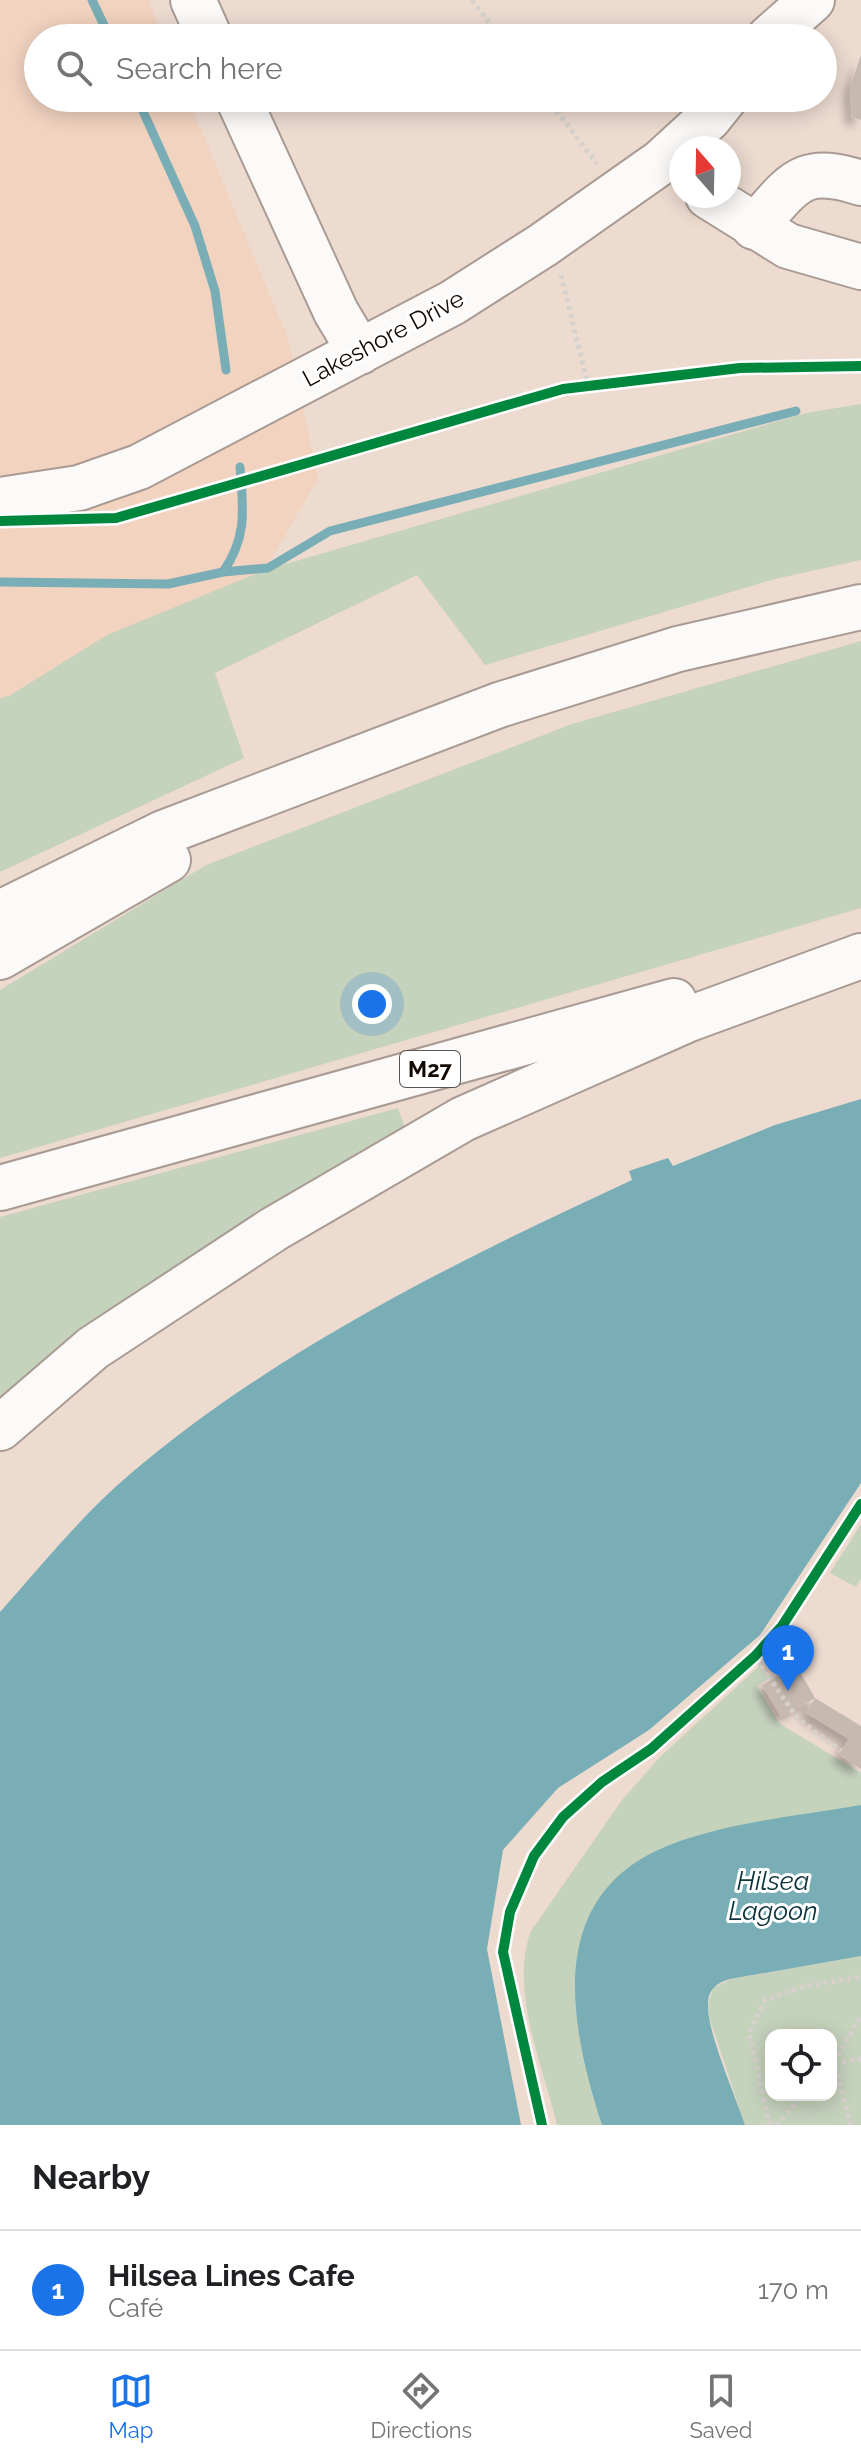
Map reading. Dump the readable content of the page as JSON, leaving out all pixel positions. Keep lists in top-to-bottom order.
{
  "streets": {
    "main road": ["Lakeshore Drive", "M27"]
  },
  "water": ["Hilsea Lagoon"],
  "north": "top",
  "page": {
    "search": "Search here",
    "pins": "1",
    "heading": "Nearby",
    "list": [
      {
        "mark": "1",
        "name": "Hilsea Lines Cafe",
        "note": "Café",
        "value": "170 m"
      }
    ],
    "nav": ["Map", "Directions", "Saved"]
  }
}
